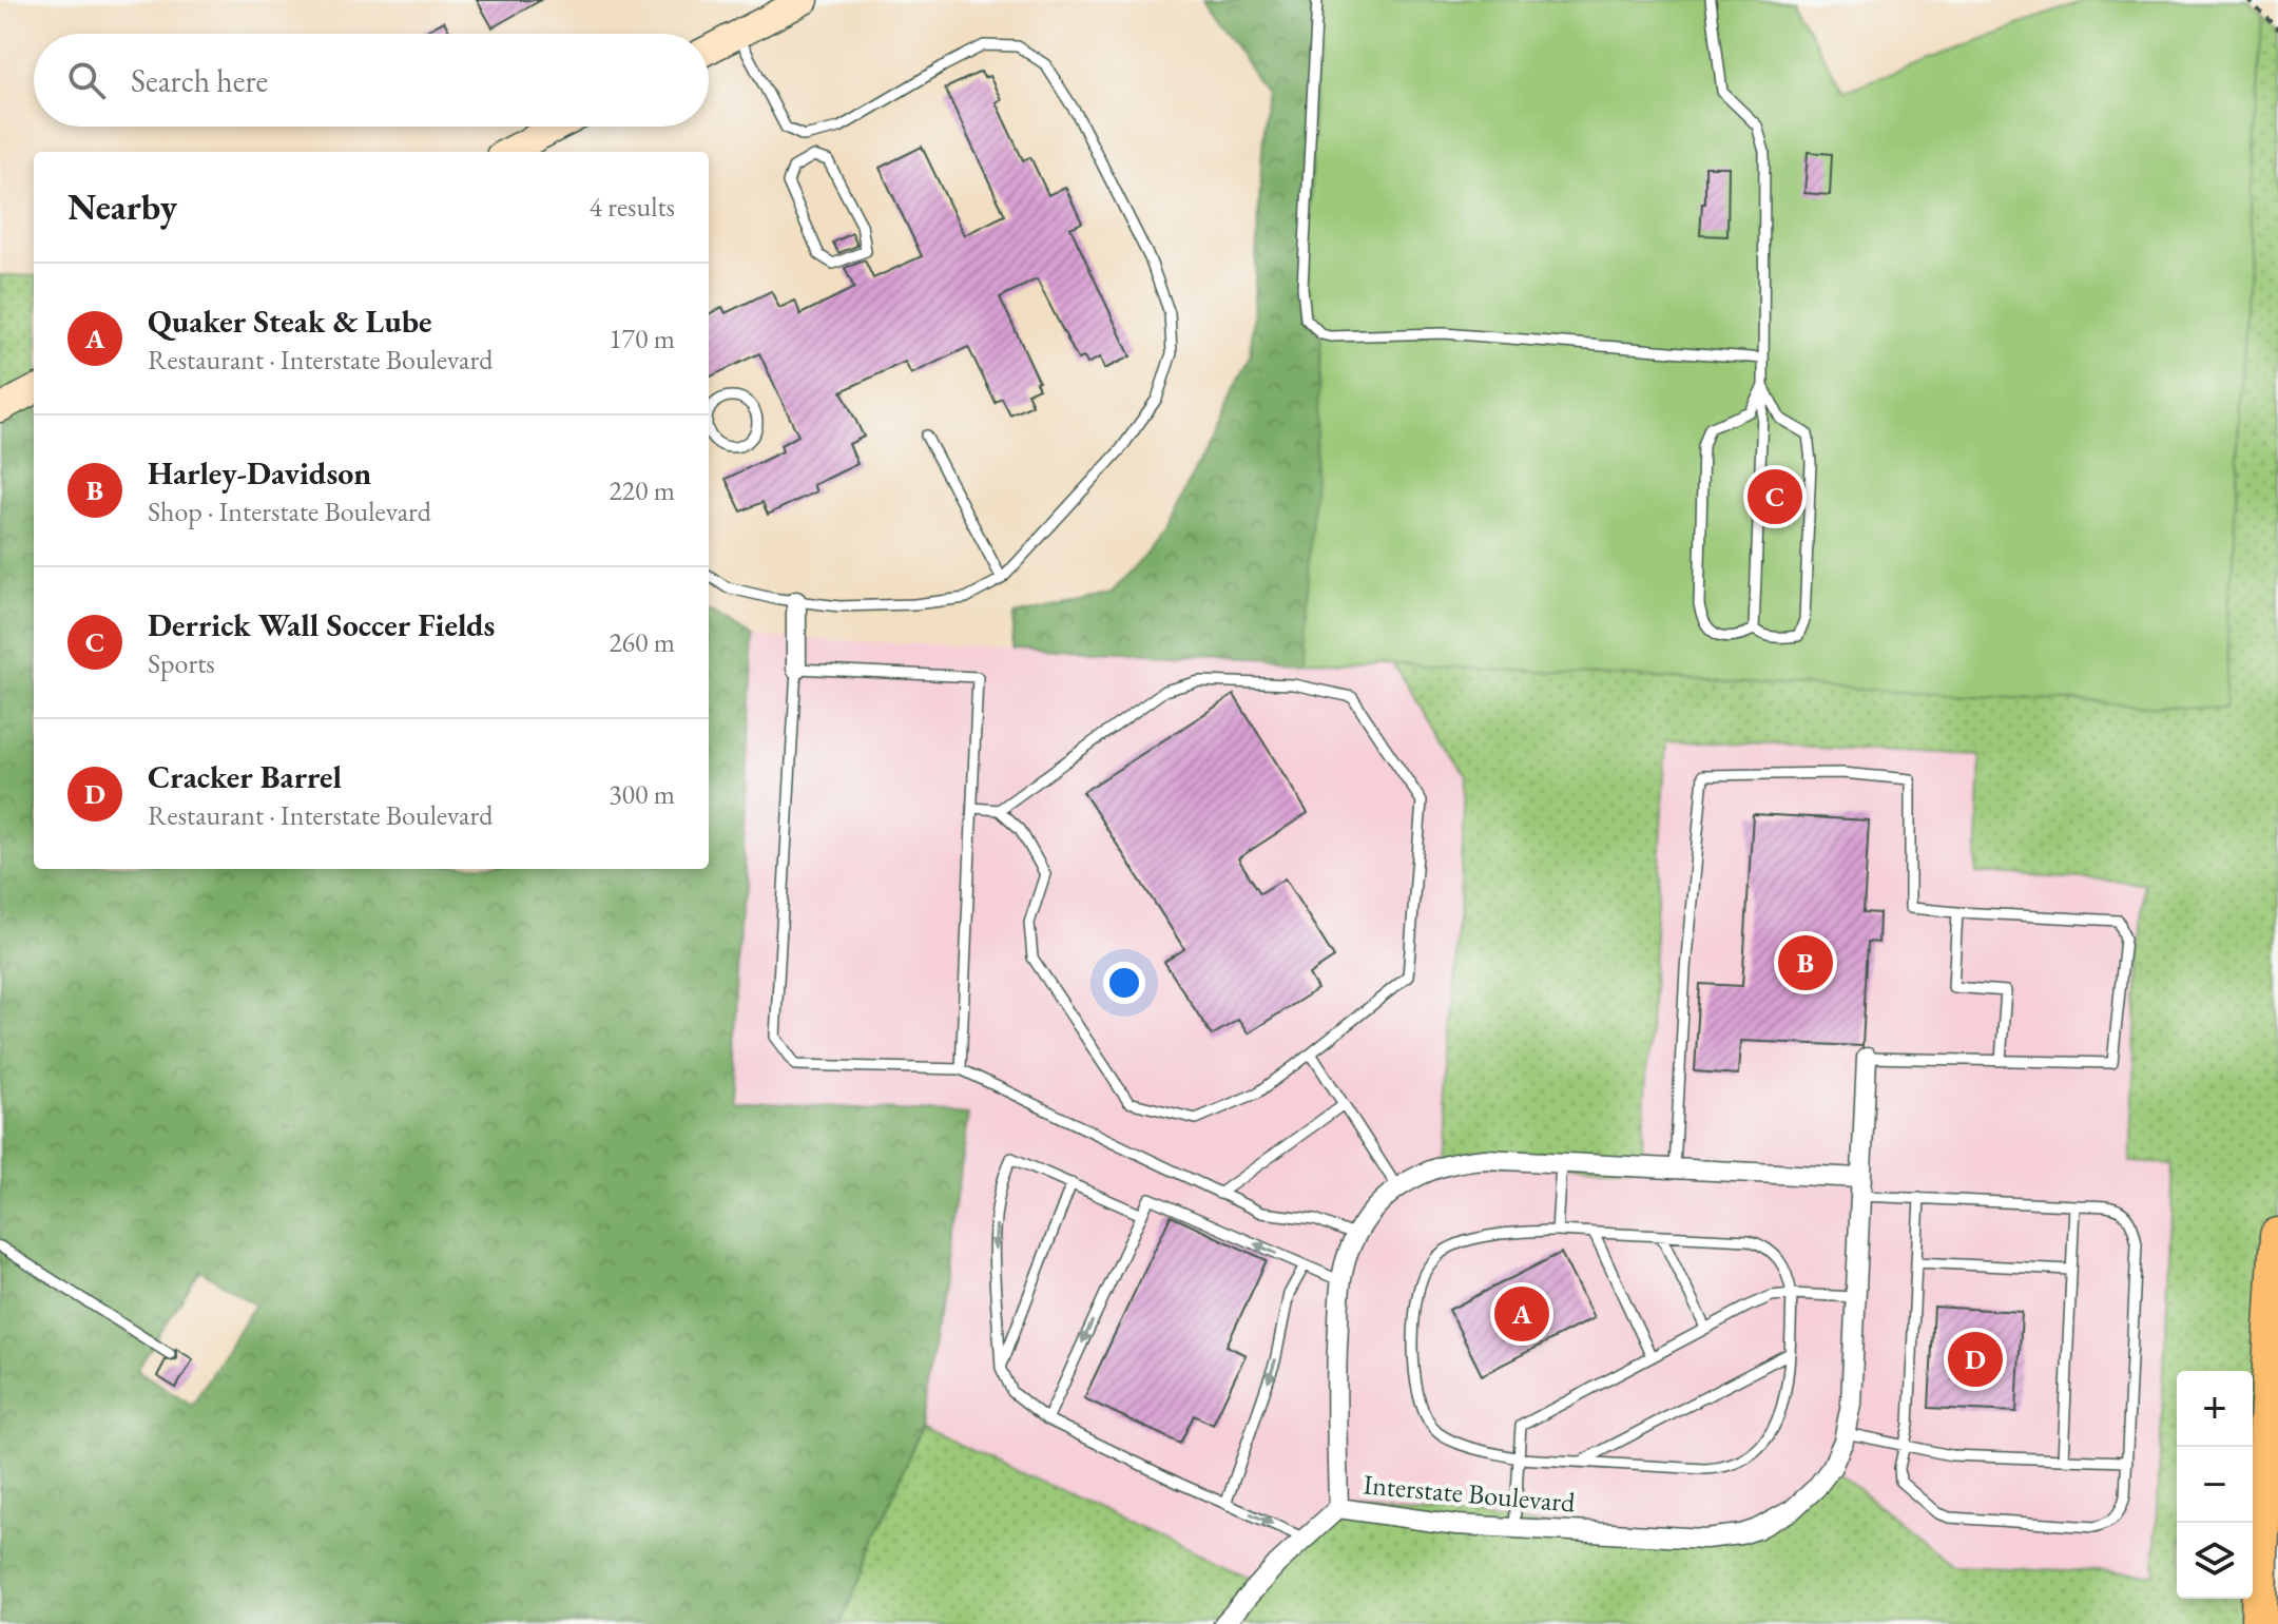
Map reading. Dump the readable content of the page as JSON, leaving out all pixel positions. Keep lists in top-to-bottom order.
{
  "streets": {
    "street": ["Interstate Boulevard"]
  },
  "page": {
    "search": "Search here",
    "heading": ["Nearby", "4 results"],
    "list": [
      {
        "mark": "A",
        "name": "Quaker Steak & Lube",
        "note": "Restaurant · Interstate Boulevard",
        "value": "170 m"
      },
      {
        "mark": "B",
        "name": "Harley-Davidson",
        "note": "Shop · Interstate Boulevard",
        "value": "220 m"
      },
      {
        "mark": "C",
        "name": "Derrick Wall Soccer Fields",
        "note": "Sports",
        "value": "260 m"
      },
      {
        "mark": "D",
        "name": "Cracker Barrel",
        "note": "Restaurant · Interstate Boulevard",
        "value": "300 m"
      }
    ],
    "pins": [
      "C",
      "B",
      "A",
      "D"
    ],
    "map_buttons": ["+", "−"]
  }
}
